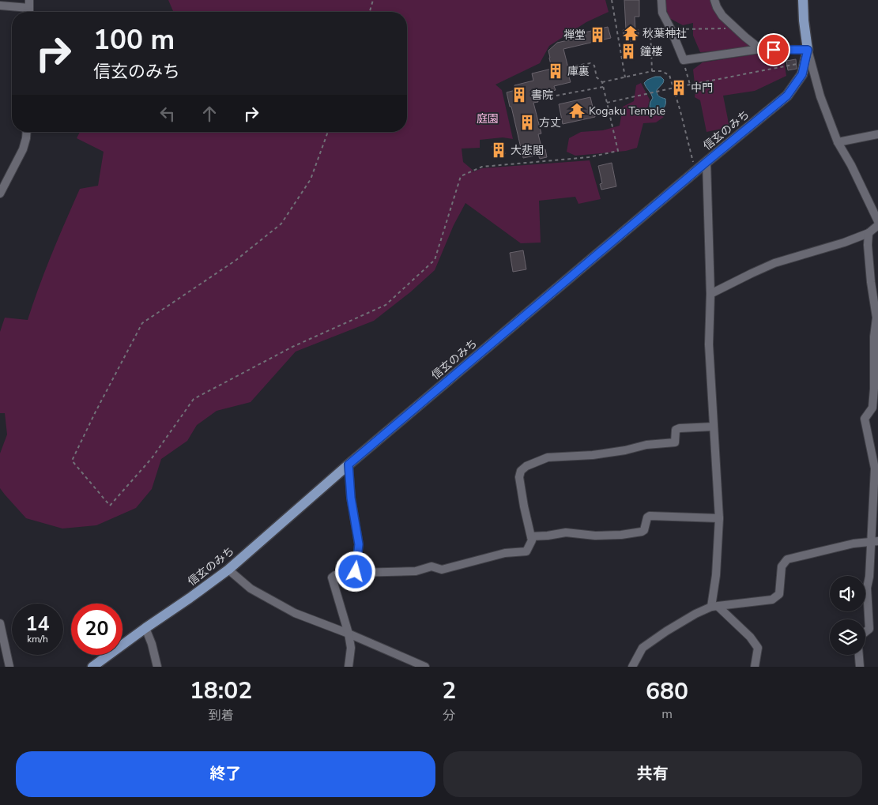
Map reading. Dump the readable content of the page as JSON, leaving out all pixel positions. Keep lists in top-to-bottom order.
{
  "streets": {
    "main road": ["信玄のみち"]
  },
  "parks": ["庭園"],
  "places": {
    "temple": ["秋葉神社", "Kogaku Temple"],
    "building": [
      "禅堂",
      "鐘楼",
      "庫裏",
      "中門",
      "書院",
      "方丈",
      "大悲閣"
    ]
  },
  "page": {
    "turn": ["100 m", "信玄のみち"],
    "speed": "14 km/h",
    "limit": "20",
    "eta": [
      "18:02",
      "到着",
      "2",
      "分",
      "680",
      "m"
    ],
    "buttons": ["終了", "共有"]
  }
}
